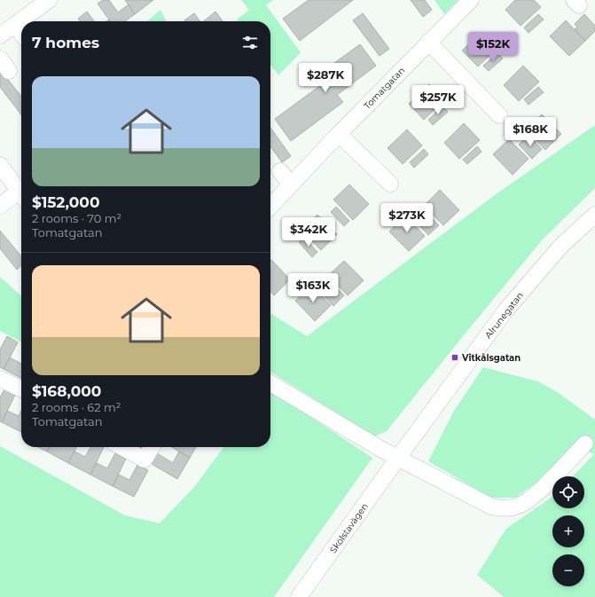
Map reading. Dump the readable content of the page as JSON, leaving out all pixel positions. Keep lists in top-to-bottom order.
{
  "streets": {
    "street": ["Tomatgatan", "Alrunegatan", "Skölstavägen"]
  },
  "crossings": [
    ["Alrunegatan", "Skölstavägen"]
  ],
  "places": {
    "transit": ["Vitkålsgatan"]
  },
  "page": {
    "heading": "7 homes",
    "price": [
      "$152K",
      "$287K",
      "$257K",
      "$168K",
      "$273K",
      "$342K",
      "$163K"
    ],
    "list": [
      {
        "name": "$152,000",
        "note": "2 rooms · 70 m² · Tomatgatan"
      },
      {
        "name": "$168,000",
        "note": "2 rooms · 62 m² · Tomatgatan"
      }
    ],
    "map_buttons": ["+", "−"]
  }
}
